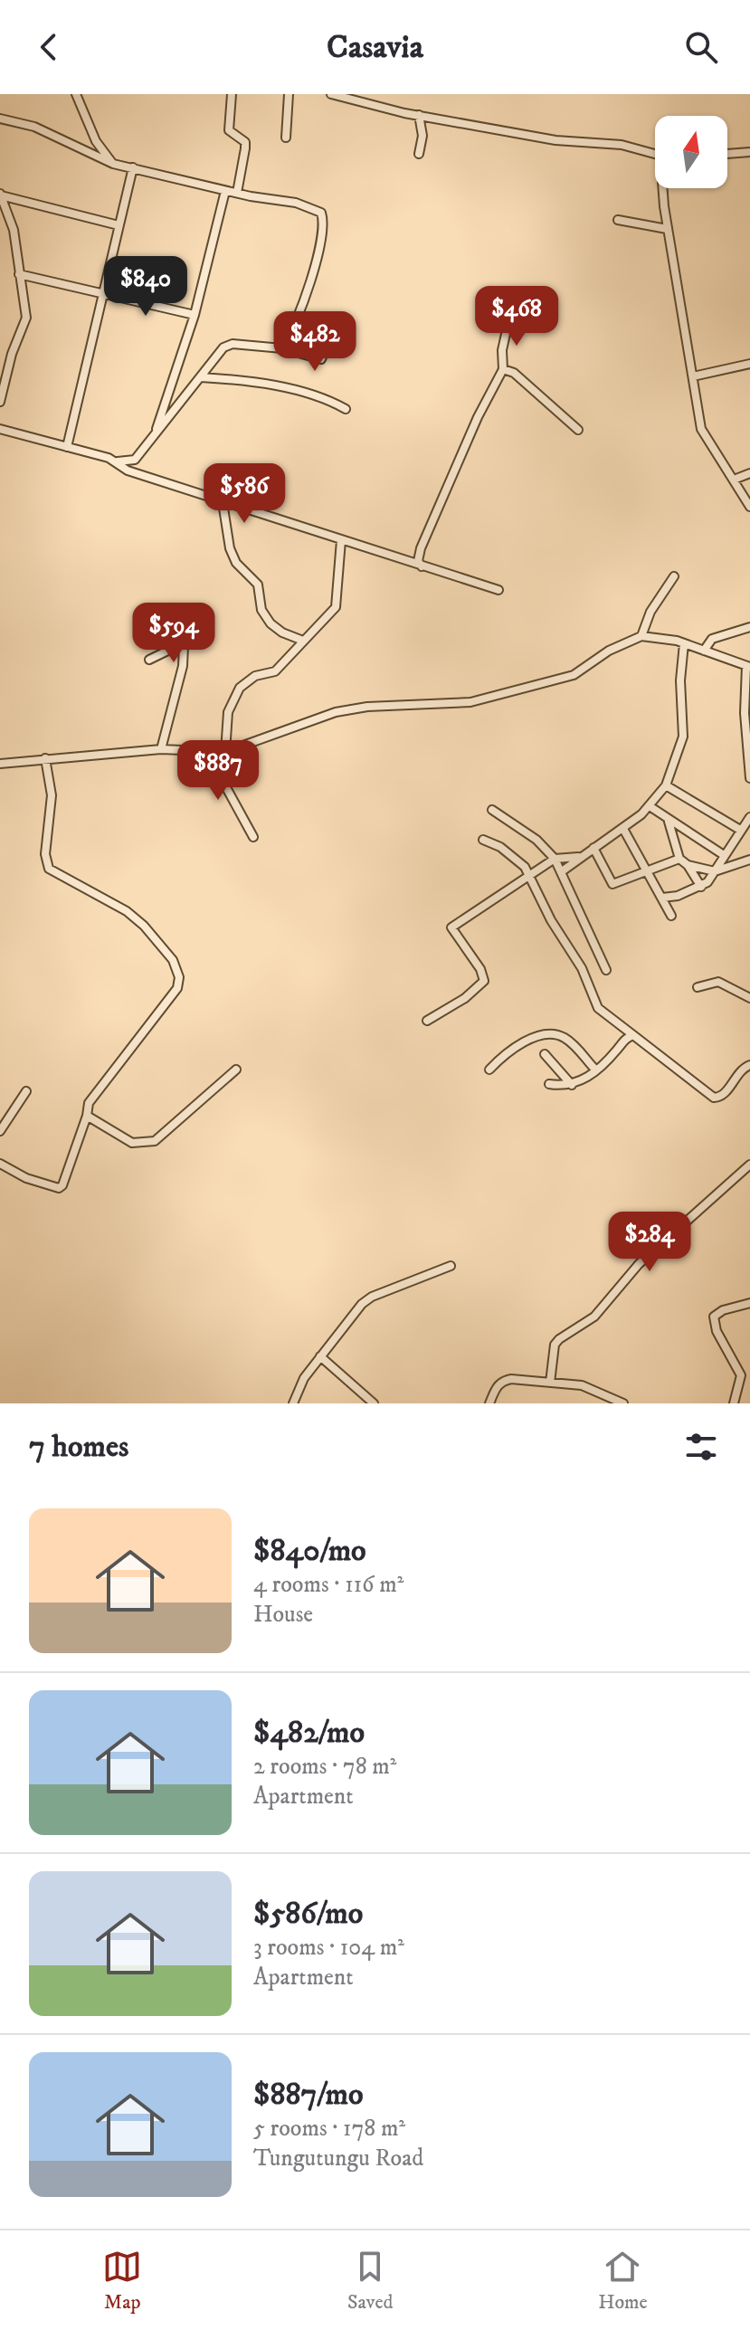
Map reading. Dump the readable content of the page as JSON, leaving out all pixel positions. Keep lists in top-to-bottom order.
{
  "north": "top",
  "page": {
    "header": "Casavia",
    "price": [
      "$840",
      "$468",
      "$482",
      "$586",
      "$594",
      "$887",
      "$284"
    ],
    "heading": "7 homes",
    "list": [
      {
        "name": "$840/mo",
        "note": "4 rooms · 116 m² · House"
      },
      {
        "name": "$482/mo",
        "note": "2 rooms · 78 m² · Apartment"
      },
      {
        "name": "$586/mo",
        "note": "3 rooms · 104 m² · Apartment"
      },
      {
        "name": "$887/mo",
        "note": "5 rooms · 178 m² · Tungutungu Road"
      }
    ],
    "tabs": ["Map", "Saved", "Home"]
  }
}
